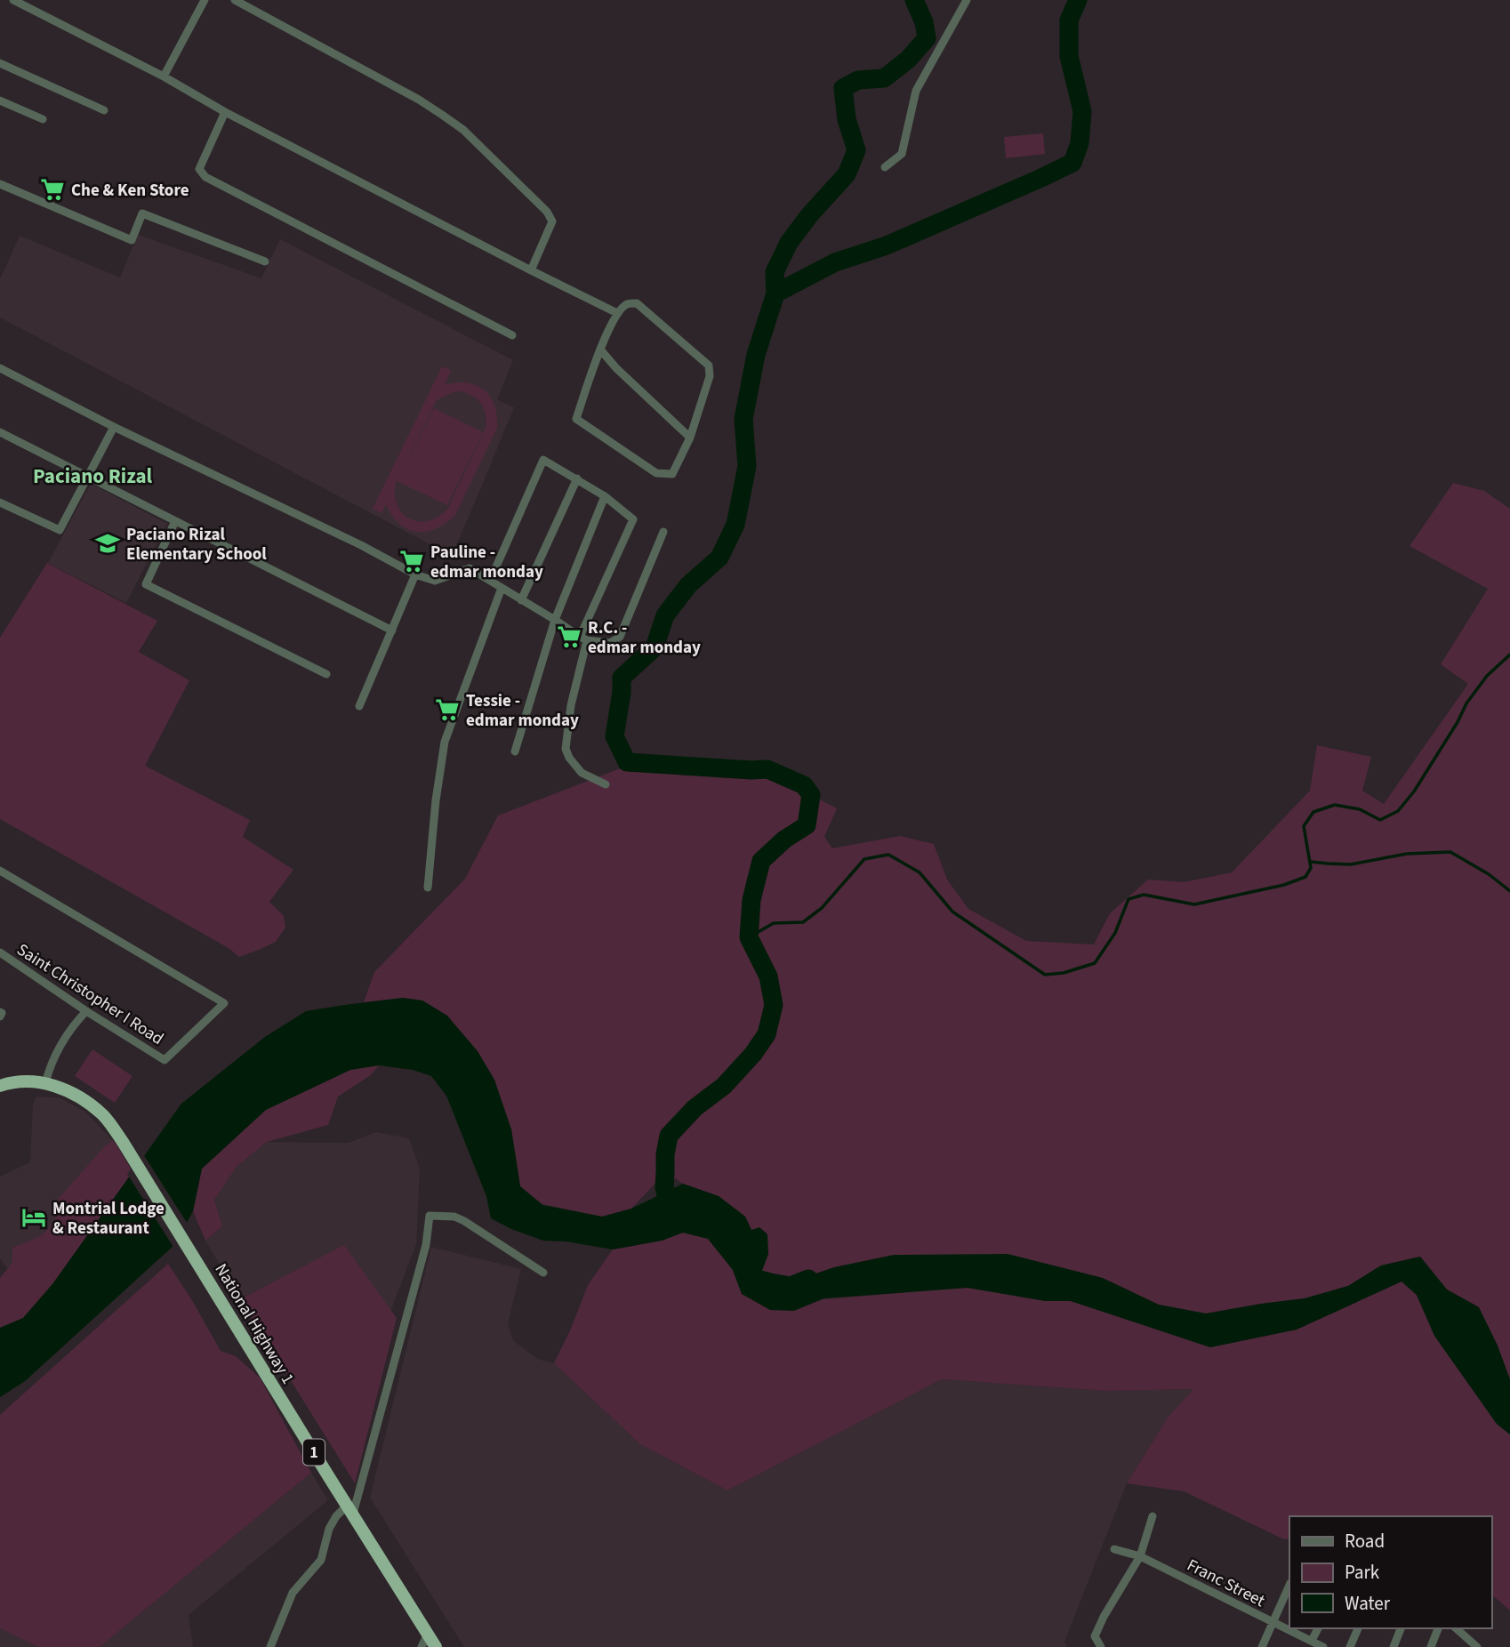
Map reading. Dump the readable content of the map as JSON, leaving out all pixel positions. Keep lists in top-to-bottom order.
{
  "streets": {
    "highway": ["National Highway 1", "1"],
    "street": ["Saint Christopher I Road", "Franc Street"]
  },
  "districts": ["Paciano Rizal"],
  "places": {
    "supermarket": [
      "Che & Ken Store",
      "Pauline - edmar monday",
      "R.C. - edmar monday",
      "Tessie - edmar monday"
    ],
    "school or university": ["Paciano Rizal Elementary School"],
    "hotel": ["Montrial Lodge & Restaurant"]
  },
  "legend": ["Road", "Park", "Water"]
}
